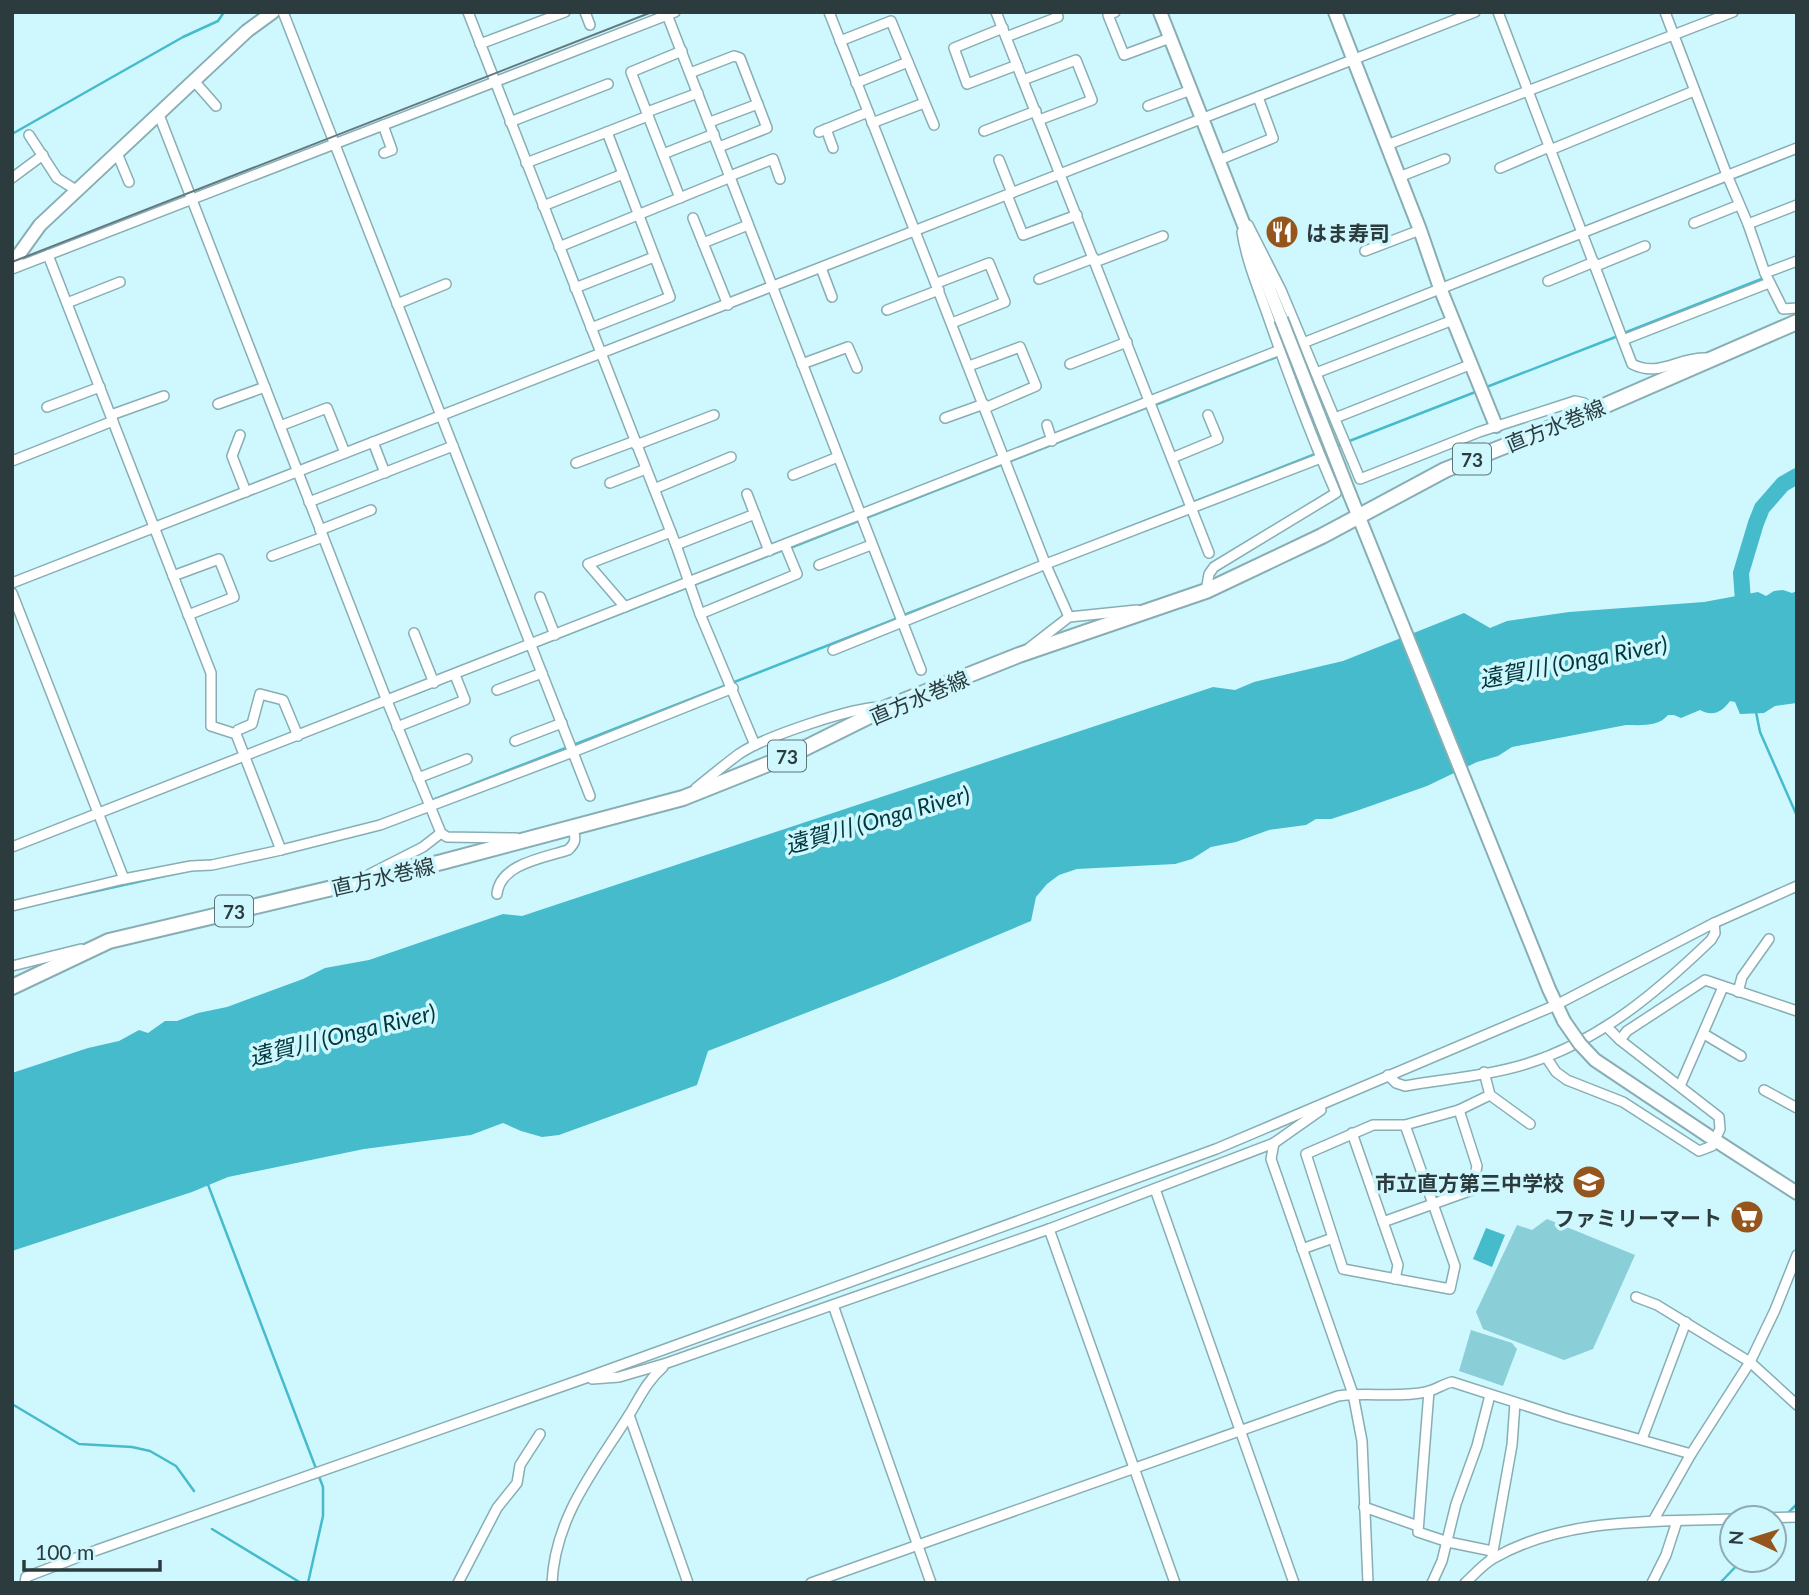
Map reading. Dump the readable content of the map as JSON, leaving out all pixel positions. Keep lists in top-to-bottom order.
{
  "streets": {
    "main road": ["直方水巻線", "73"]
  },
  "water": ["遠賀川 (Onga River)"],
  "places": {
    "restaurant": ["はま寿司"],
    "school or university": ["市立直方第三中学校"],
    "supermarket": ["ファミリーマート"]
  },
  "scale_bar": "100 m",
  "north": "left"
}
